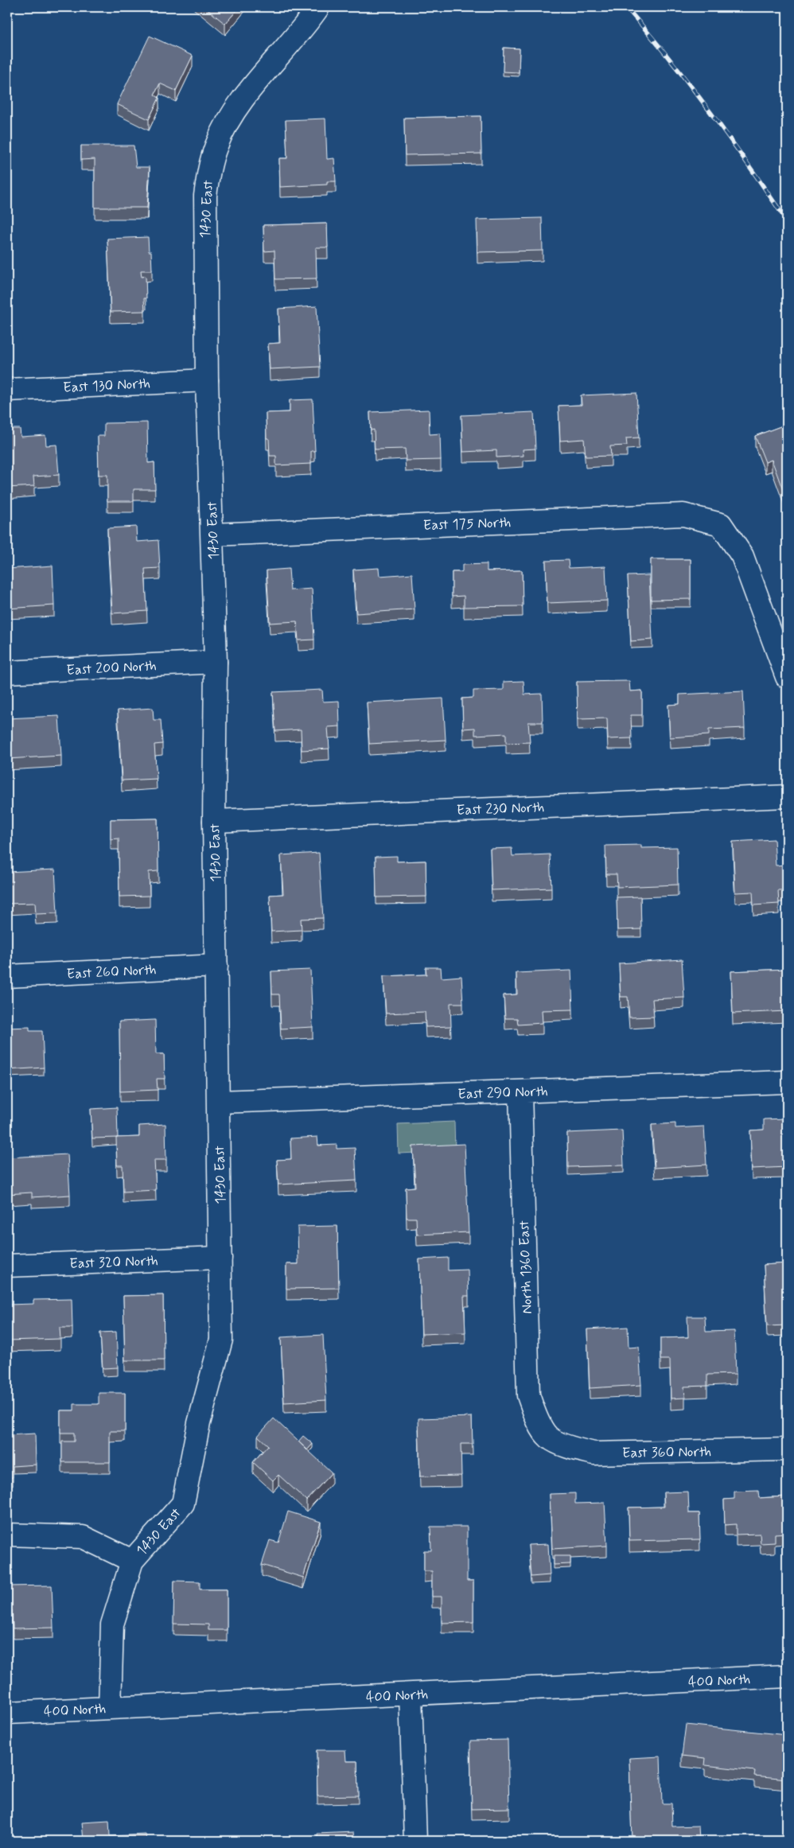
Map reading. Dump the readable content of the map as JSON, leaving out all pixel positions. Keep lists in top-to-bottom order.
{
  "streets": {
    "street": [
      "1430 East",
      "East 130 North",
      "East 175 North",
      "East 200 North",
      "East 230 North",
      "East 260 North",
      "East 290 North",
      "East 320 North",
      "North 1360 East",
      "East 360 North",
      "400 North"
    ]
  },
  "crossings": [
    ["1430 East", "East 130 North"],
    ["1430 East", "East 175 North"],
    ["1430 East", "East 200 North"],
    ["1430 East", "East 230 North"],
    ["1430 East", "East 260 North"],
    ["1430 East", "East 290 North"],
    ["1430 East", "East 320 North"],
    ["1430 East", "400 North"],
    ["East 290 North", "North 1360 East"],
    ["North 1360 East", "East 360 North"]
  ]
}
